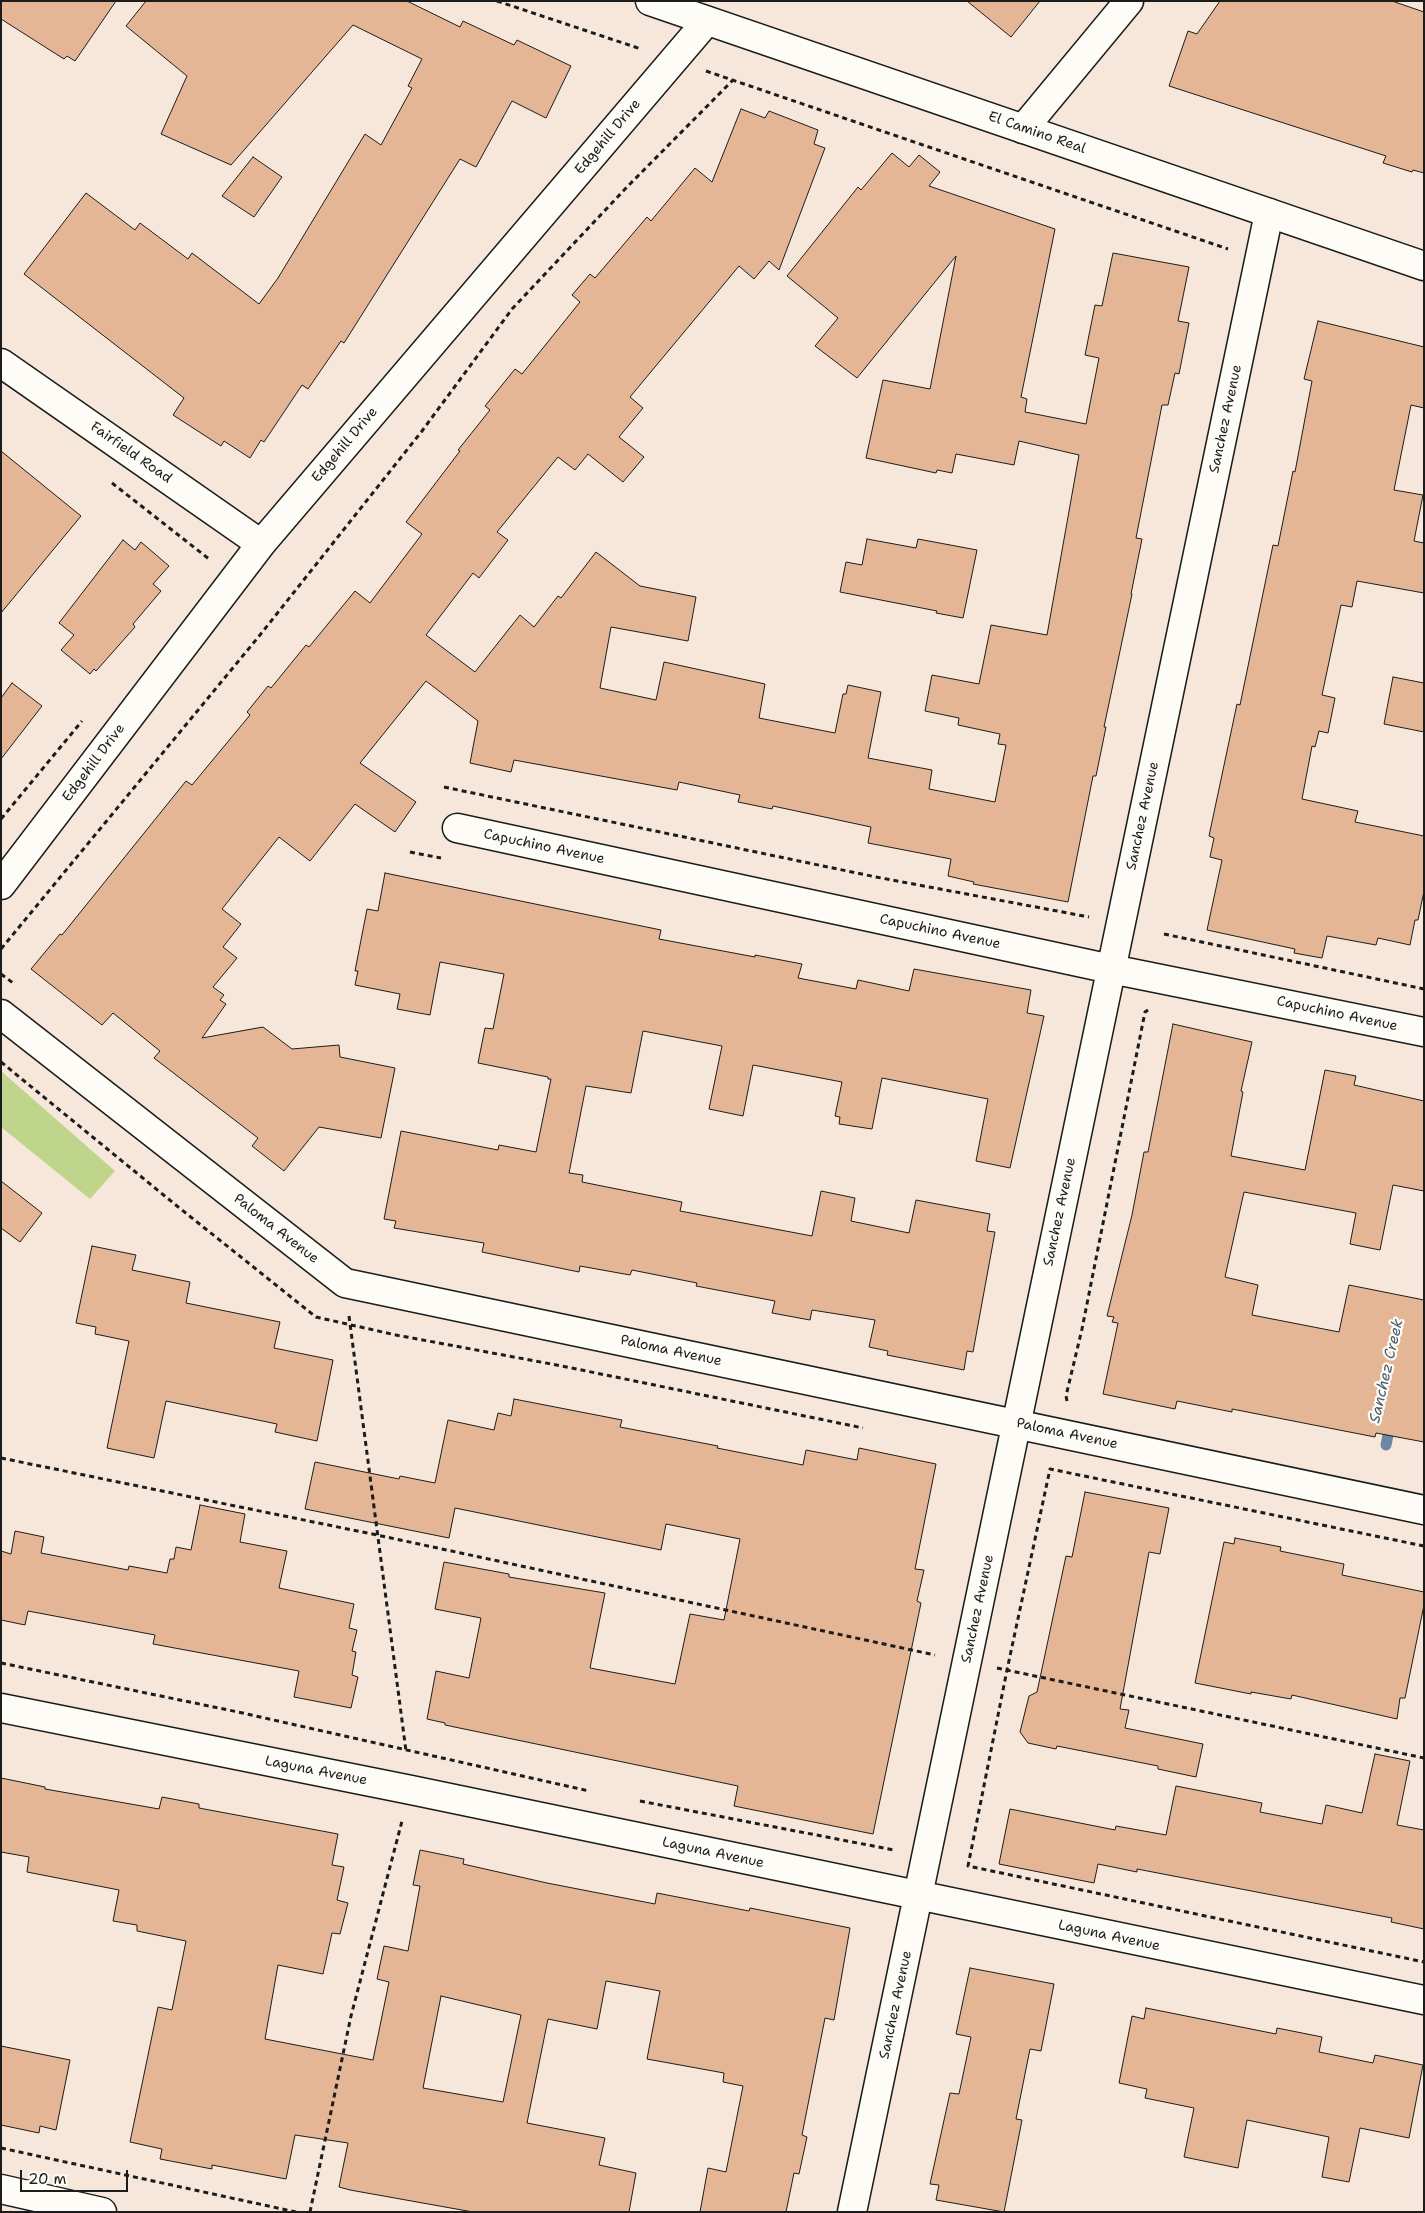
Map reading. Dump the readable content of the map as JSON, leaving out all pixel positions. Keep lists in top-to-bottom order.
{
  "streets": {
    "street": [
      "El Camino Real",
      "Edgehill Drive",
      "Sanchez Avenue",
      "Fairfield Road",
      "Capuchino Avenue",
      "Paloma Avenue",
      "Laguna Avenue"
    ]
  },
  "crossings": [
    ["El Camino Real", "Edgehill Drive"],
    ["El Camino Real", "Sanchez Avenue"],
    ["Edgehill Drive", "Fairfield Road"],
    ["Sanchez Avenue", "Capuchino Avenue"],
    ["Sanchez Avenue", "Paloma Avenue"],
    ["Sanchez Avenue", "Laguna Avenue"]
  ],
  "water": ["Sanchez Creek"],
  "scale_bar": "20 m"
}
